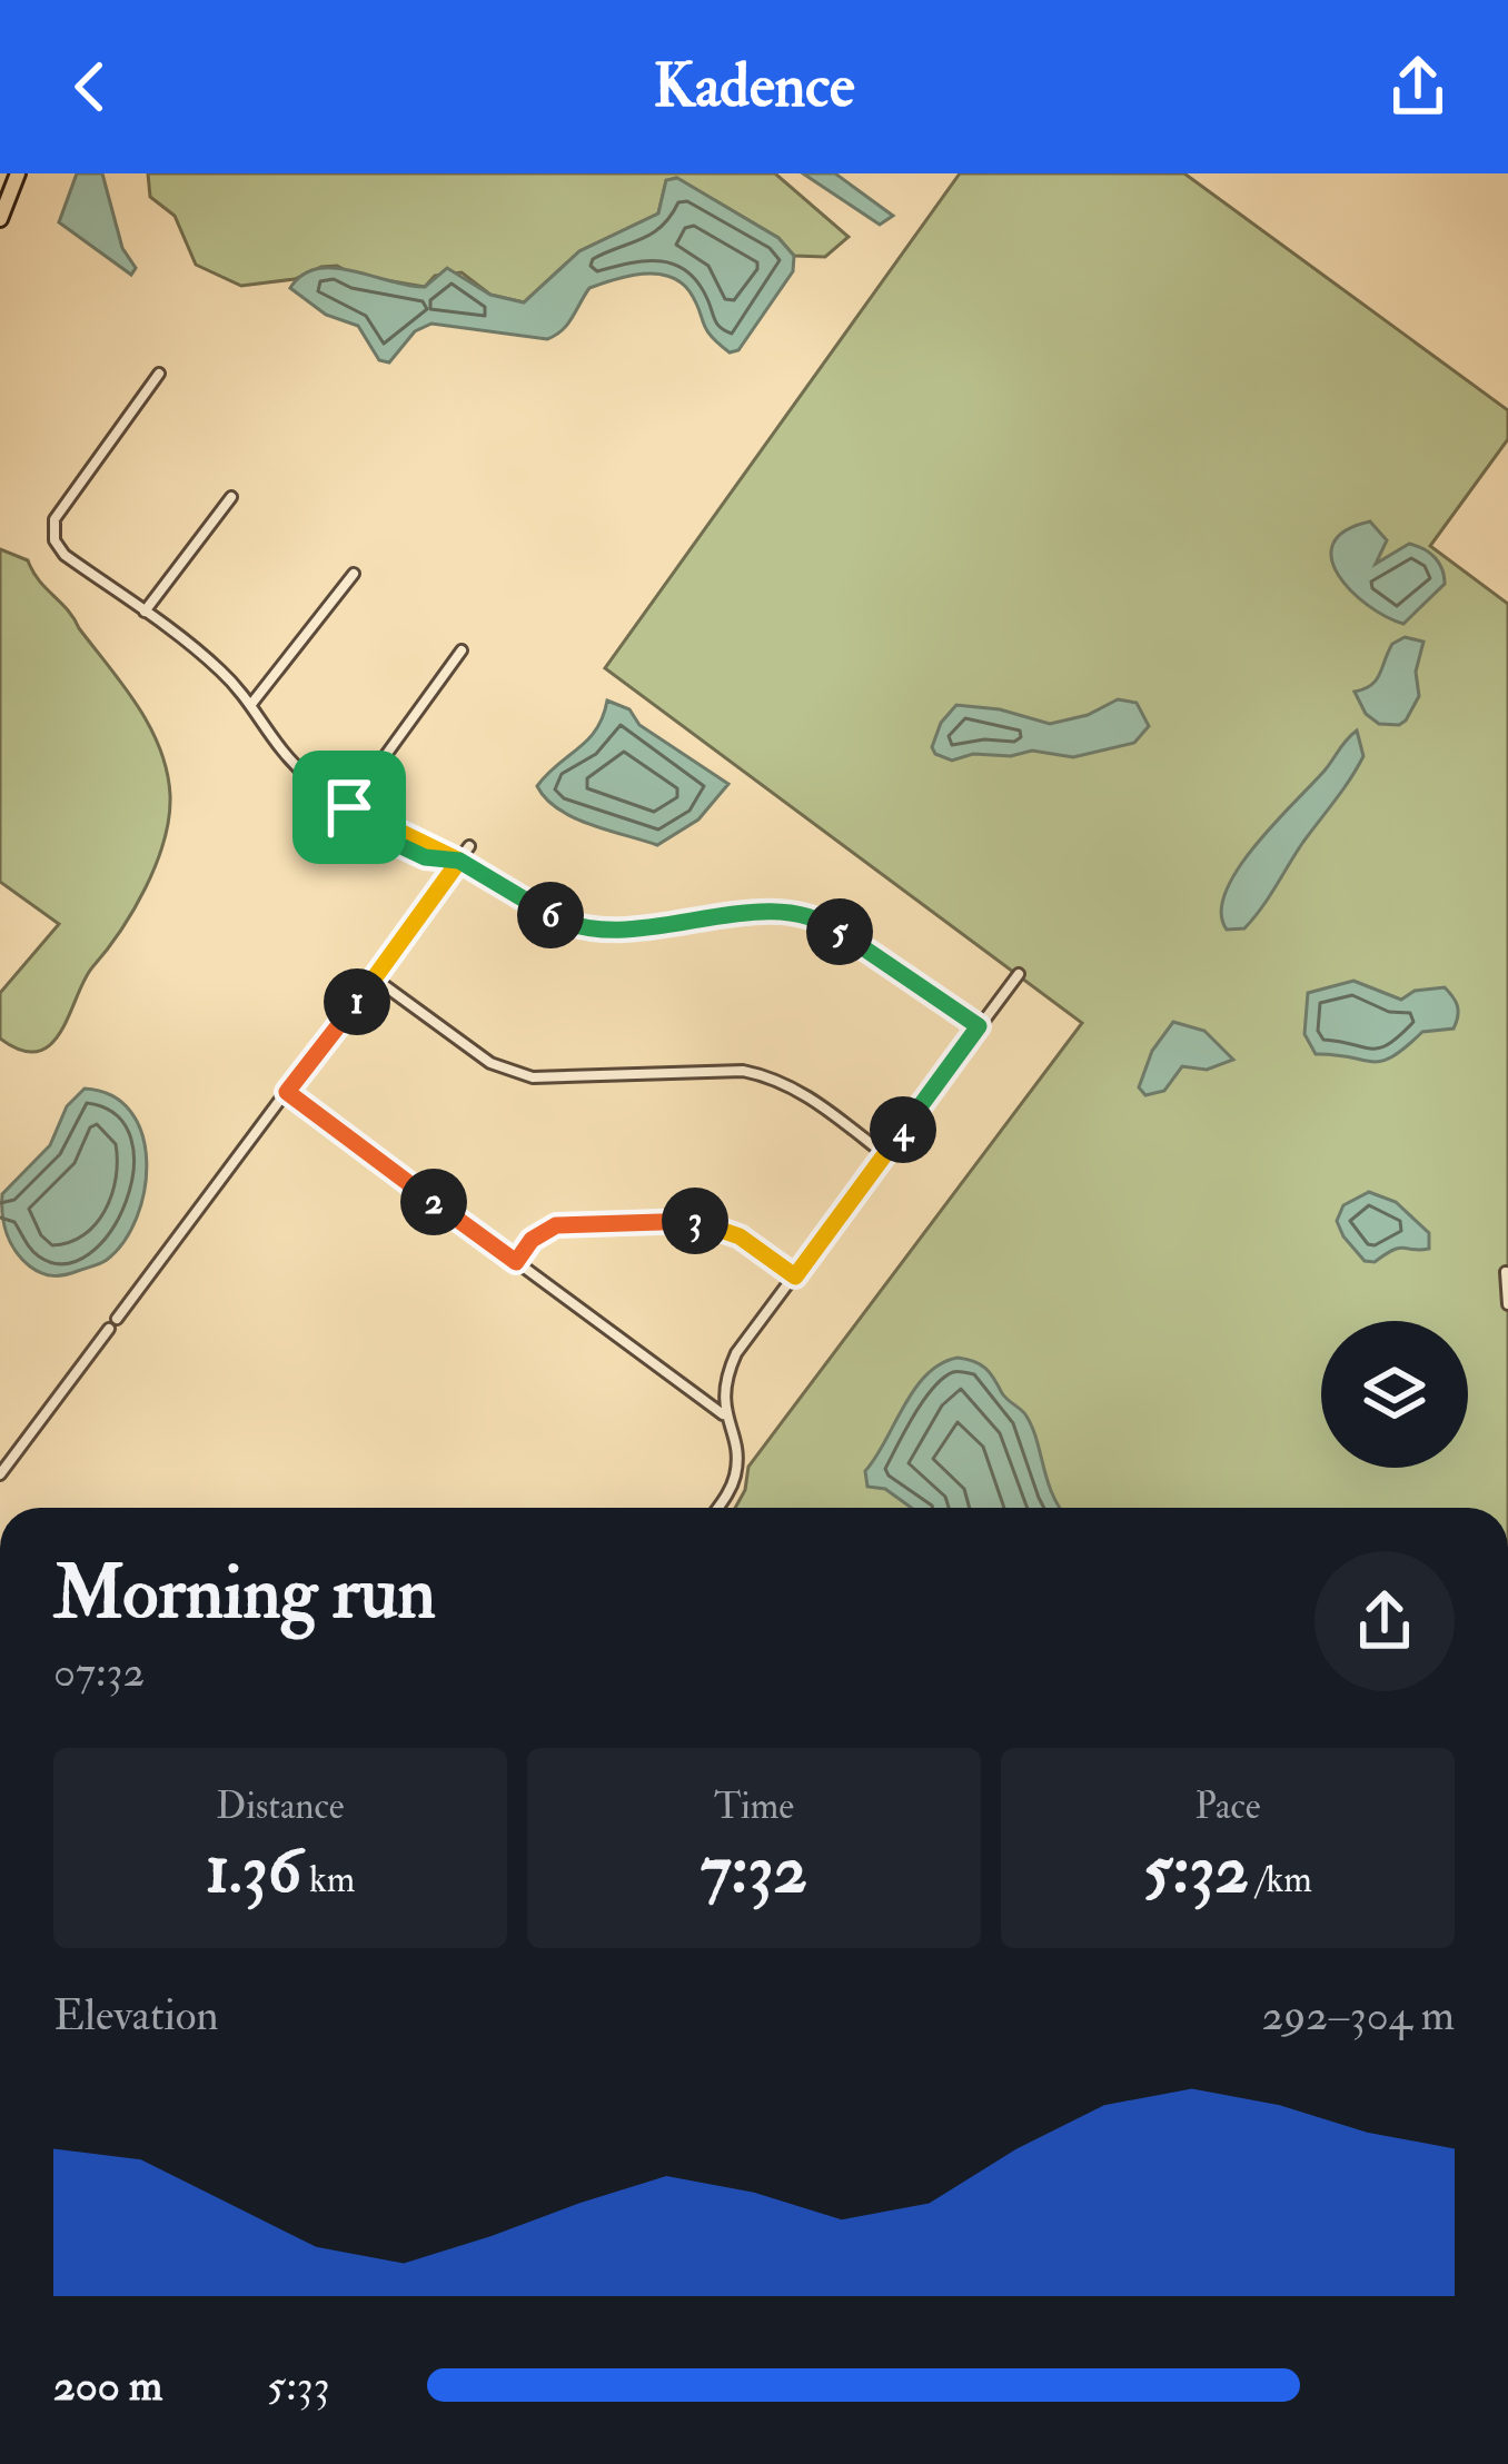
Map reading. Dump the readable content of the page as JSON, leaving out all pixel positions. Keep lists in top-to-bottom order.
{
  "page": {
    "header": "Kadence",
    "pins": [
      "6",
      "5",
      "1",
      "4",
      "2",
      "3"
    ],
    "heading": ["Morning run", "07:32"],
    "stats": [
      ["Distance", "1.36 km"],
      ["Time", "7:32"],
      ["Pace", "5:32 /km"]
    ],
    "chart": ["Elevation", "292–304 m"],
    "list": [
      {
        "name": "200 m",
        "note": "5:33"
      }
    ]
  }
}
